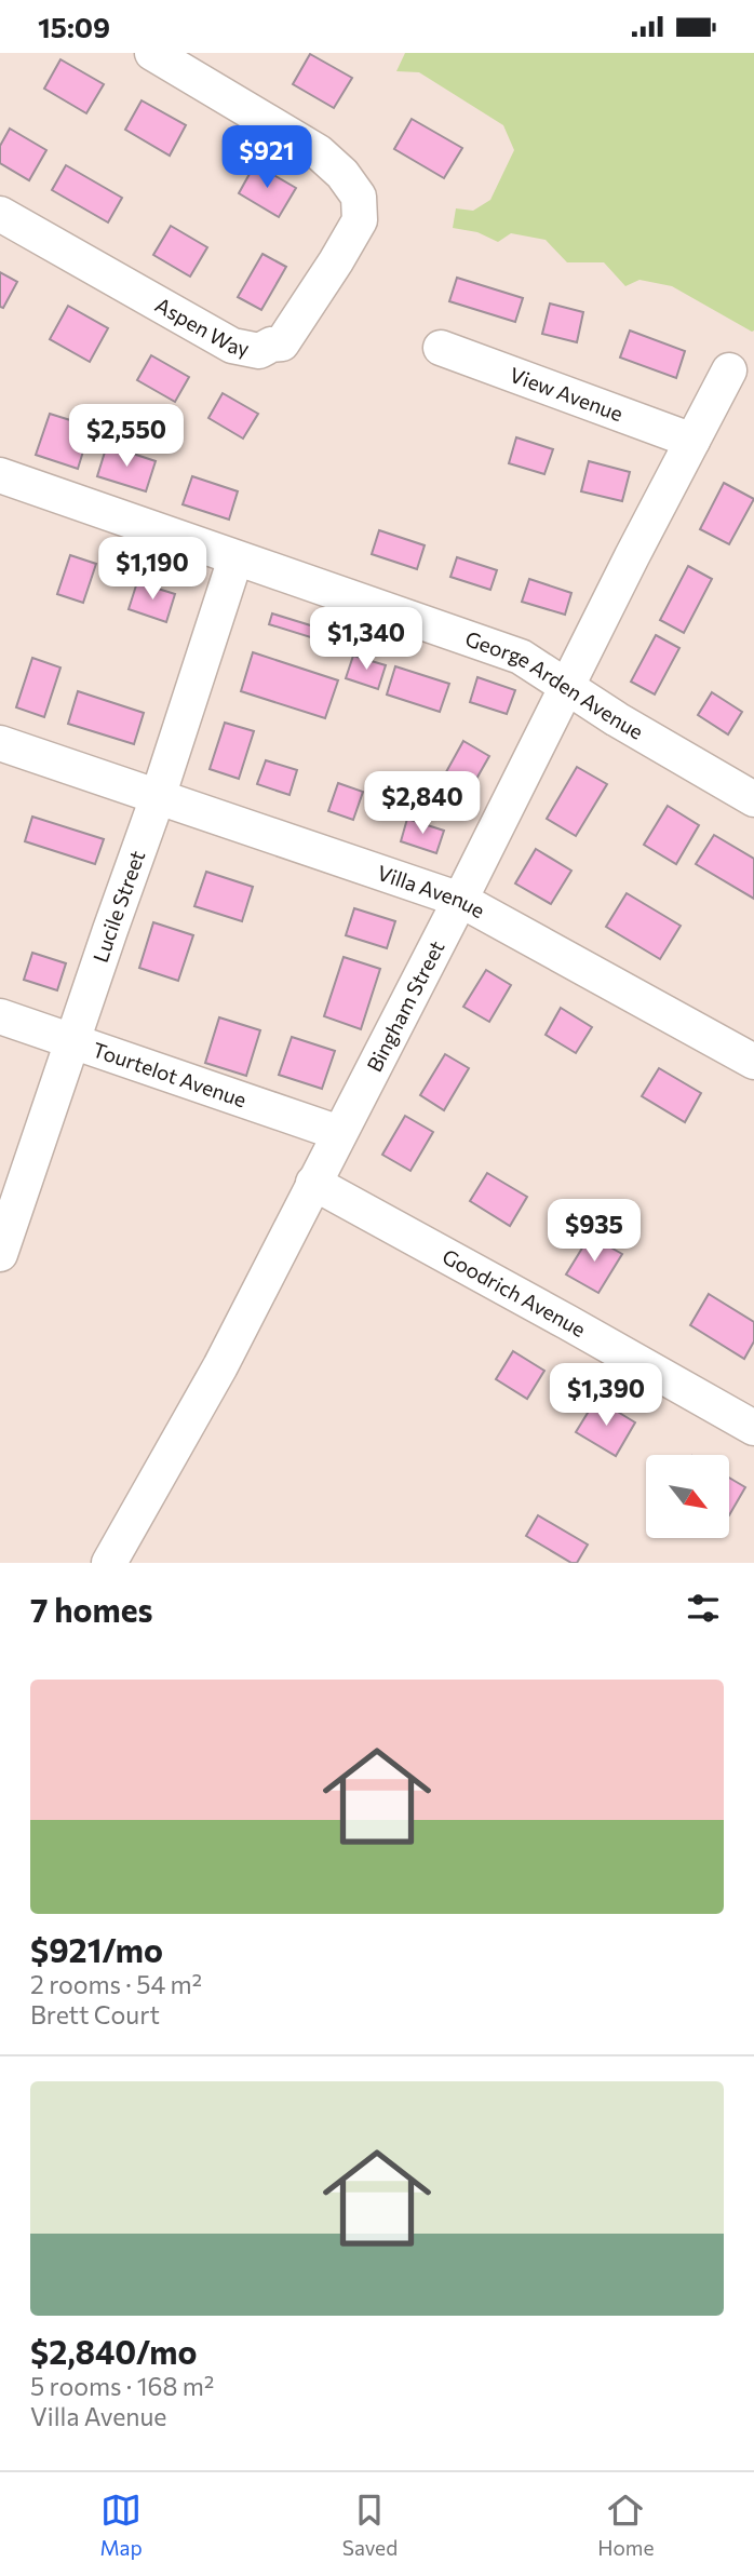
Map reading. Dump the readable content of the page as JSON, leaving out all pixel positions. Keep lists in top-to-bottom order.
{
  "streets": {
    "street": [
      "Aspen Way",
      "View Avenue",
      "George Arden Avenue",
      "Villa Avenue",
      "Lucile Street",
      "Bingham Street",
      "Tourtelot Avenue",
      "Goodrich Avenue"
    ]
  },
  "crossings": [
    ["View Avenue", "Bingham Street"],
    ["George Arden Avenue", "Lucile Street"],
    ["George Arden Avenue", "Bingham Street"],
    ["Villa Avenue", "Lucile Street"],
    ["Villa Avenue", "Bingham Street"],
    ["Lucile Street", "Tourtelot Avenue"],
    ["Bingham Street", "Tourtelot Avenue"],
    ["Bingham Street", "Goodrich Avenue"]
  ],
  "north": "bottom right",
  "page": {
    "status": "15:09",
    "price": [
      "$921",
      "$2,550",
      "$1,190",
      "$1,340",
      "$2,840",
      "$935",
      "$1,390"
    ],
    "heading": "7 homes",
    "list": [
      {
        "name": "$921/mo",
        "note": "2 rooms · 54 m² · Brett Court"
      },
      {
        "name": "$2,840/mo",
        "note": "5 rooms · 168 m² · Villa Avenue"
      }
    ],
    "tabs": ["Map", "Saved", "Home"]
  }
}
